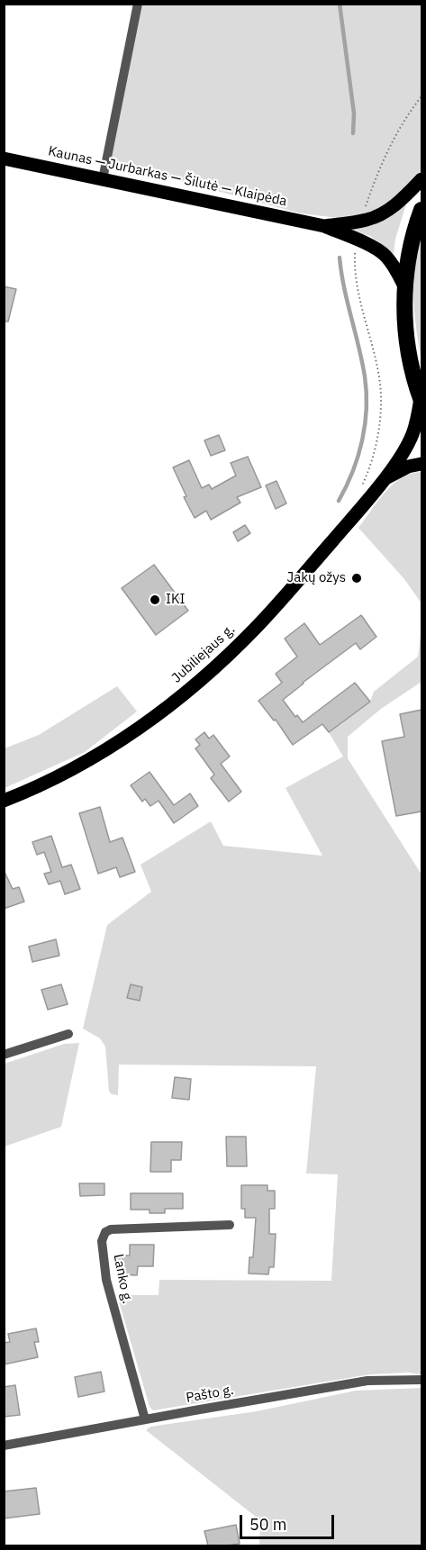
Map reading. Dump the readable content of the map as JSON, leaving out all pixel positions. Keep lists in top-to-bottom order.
{
  "streets": {
    "main road": ["Kaunas — Jurbarkas — Šilutė — Klaipėda", "Jubiliejaus g."],
    "street": ["Lanko g.", "Pašto g."]
  },
  "crossings": [
    ["Lanko g.", "Pašto g."]
  ],
  "places": ["Jakų ožys", "IKI"],
  "scale_bar": "50 m"
}
